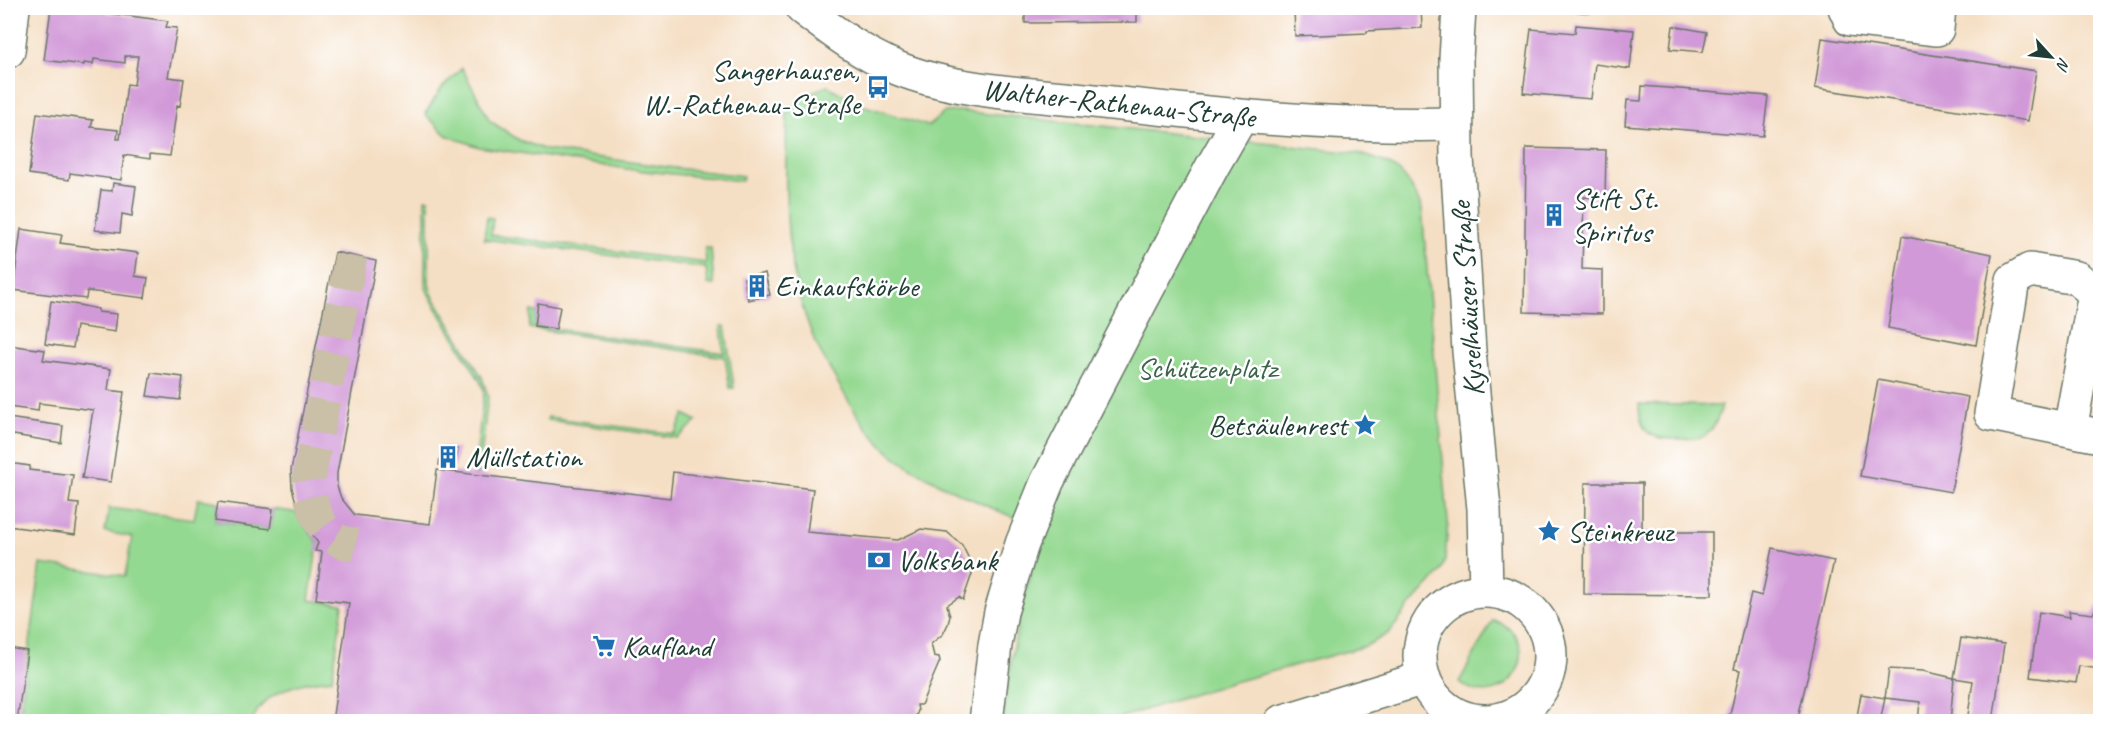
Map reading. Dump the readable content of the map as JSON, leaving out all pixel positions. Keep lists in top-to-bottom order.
{
  "streets": {
    "main road": ["Walther-Rathenau-Straße", "Kyselhäuser Straße"]
  },
  "crossings": [
    ["Walther-Rathenau-Straße", "Kyselhäuser Straße"]
  ],
  "parks": ["Schützenplatz"],
  "places": {
    "bus stop": ["Sangerhausen, W.-Rathenau-Straße"],
    "building": ["Stift St. Spiritus", "Einkaufskörbe", "Müllstation"],
    "place": ["Betsäulenrest", "Steinkreuz"],
    "bank": ["Volksbank"],
    "supermarket": ["Kaufland"]
  },
  "north": "bottom right"
}
